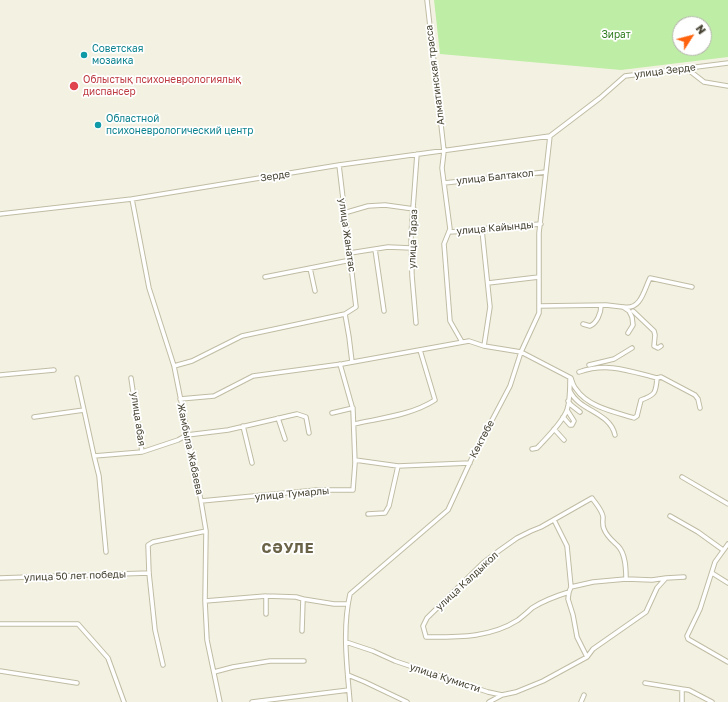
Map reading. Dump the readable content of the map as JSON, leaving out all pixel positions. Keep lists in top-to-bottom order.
{
  "streets": {
    "street": [
      "улица Зерде",
      "Алматинская трасса",
      "Зерде",
      "улица Балтакол",
      "улица Кайынды",
      "улица Жанатас",
      "улица Тараз",
      "улица абая",
      "Көктөбе",
      "Жамбыла Жабаева",
      "улица Тумарлы",
      "улица 50 лет победы",
      "улица Калдыкол",
      "улица Кумисти"
    ]
  },
  "crossings": [
    ["улица Зерде", "Зерде"],
    ["улица Зерде", "Көктөбе"],
    ["Алматинская трасса", "Зерде"],
    ["Алматинская трасса", "улица Балтакол"],
    ["Алматинская трасса", "улица Кайынды"],
    ["Зерде", "улица Жанатас"],
    ["Зерде", "улица Тараз"],
    ["Зерде", "Көктөбе"],
    ["Зерде", "Жамбыла Жабаева"],
    ["улица Балтакол", "Көктөбе"],
    ["улица Кайынды", "Көктөбе"],
    ["Жамбыла Жабаева", "улица Тумарлы"]
  ],
  "districts": ["СӘУЛЕ"],
  "parks": ["Зират"],
  "places": ["Советская мозаика", "Облыстық психоневрологиялық диспансер", "Областной психоневрологический центр"],
  "north": "top right"
}
